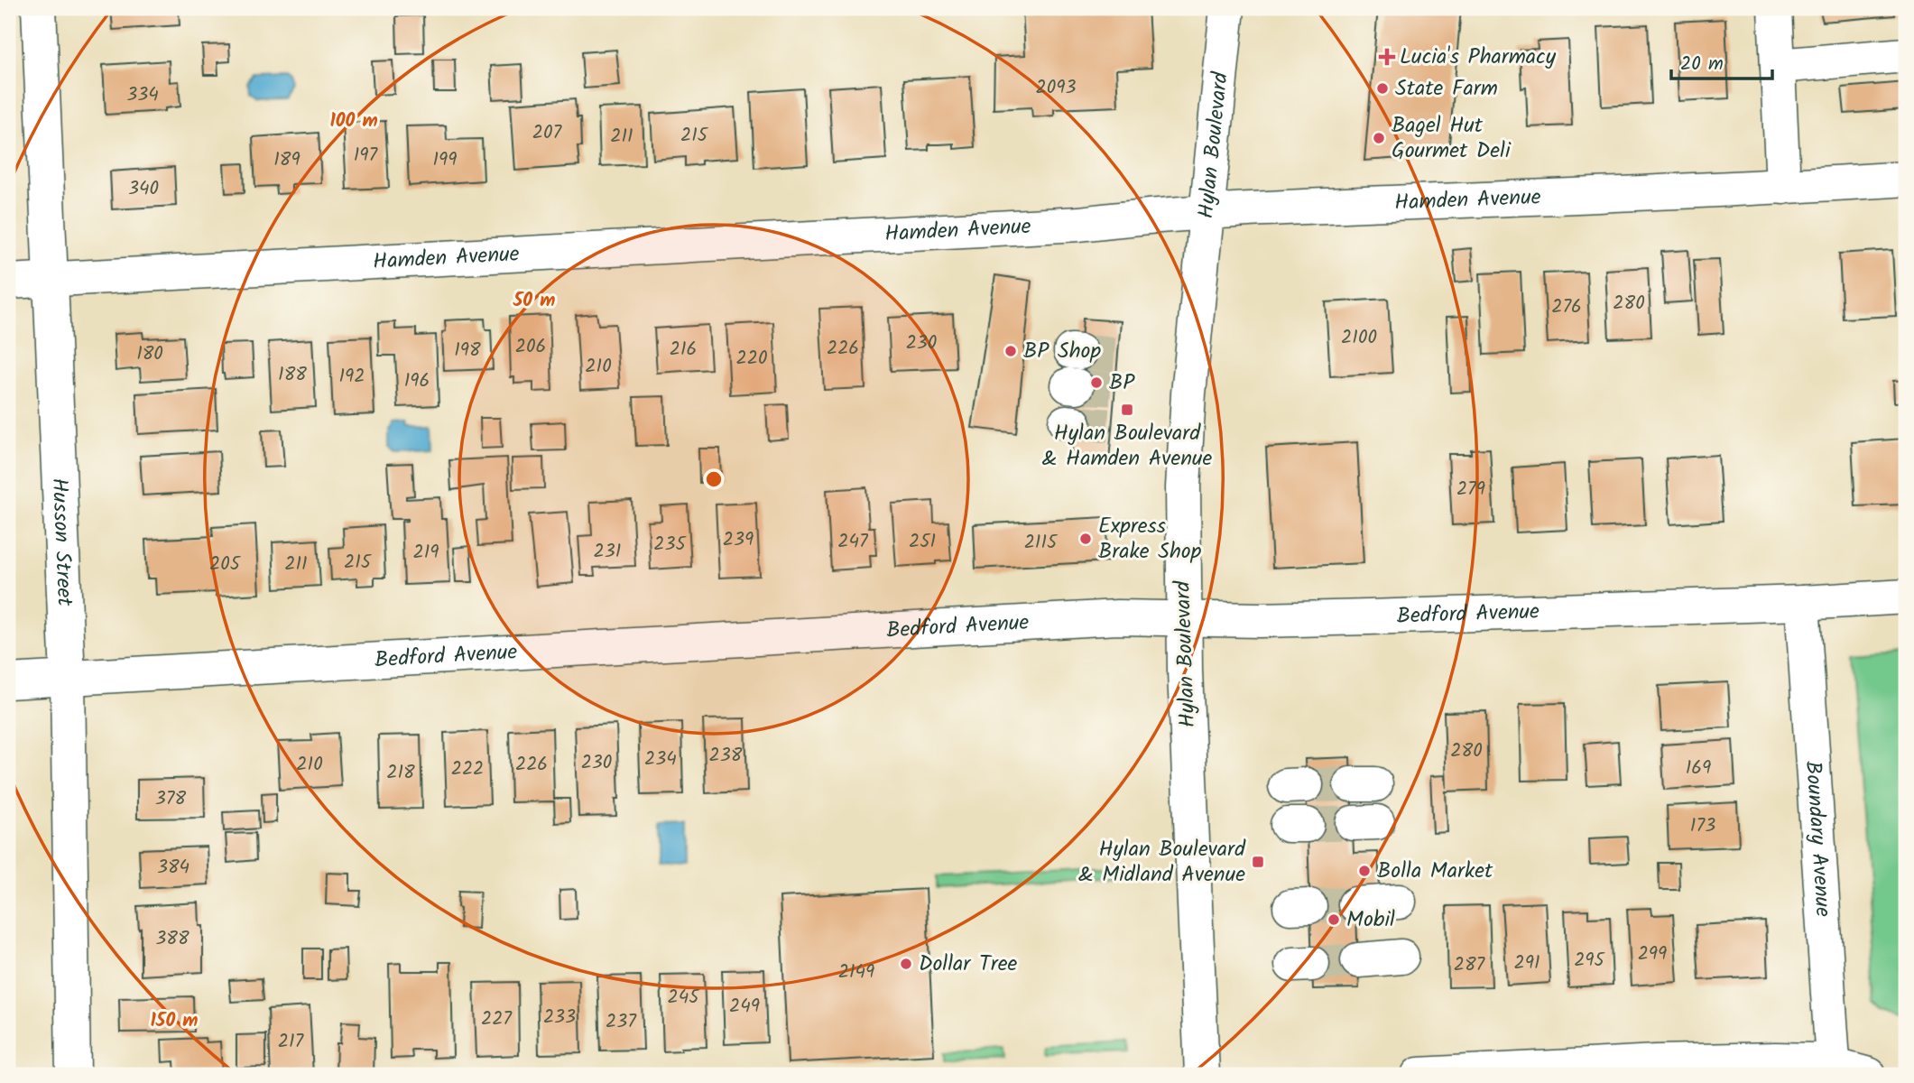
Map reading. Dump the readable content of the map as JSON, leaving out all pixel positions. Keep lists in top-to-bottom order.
{
  "streets": {
    "street": [
      "Hylan Boulevard",
      "Hamden Avenue",
      "Husson Street",
      "Bedford Avenue",
      "Boundary Avenue"
    ]
  },
  "crossings": [
    ["Hylan Boulevard", "Hamden Avenue"],
    ["Hylan Boulevard", "Bedford Avenue"],
    ["Hamden Avenue", "Husson Street"],
    ["Husson Street", "Bedford Avenue"],
    ["Bedford Avenue", "Boundary Avenue"]
  ],
  "places": {
    "health": ["Lucia's Pharmacy"],
    "other": [
      "State Farm",
      "Bagel Hut Gourmet Deli",
      "BP Shop",
      "BP",
      "Express Brake Shop",
      "Bolla Market",
      "Mobil",
      "Dollar Tree"
    ],
    "transit": ["Hylan Boulevard & Hamden Avenue", "Hylan Boulevard & Midland Avenue"]
  },
  "house_numbers": [
    "2093",
    "334",
    "207",
    "215",
    "211",
    "197",
    "189",
    "199",
    "340",
    "280",
    "276",
    "2100",
    "230",
    "206",
    "226",
    "216",
    "198",
    "180",
    "220",
    "210",
    "188",
    "192",
    "196",
    "279",
    "239",
    "247",
    "251",
    "2115",
    "235",
    "231",
    "219",
    "215",
    "205",
    "211",
    "280",
    "238",
    "234",
    "230",
    "210",
    "226",
    "169",
    "222",
    "218",
    "378",
    "173",
    "384",
    "388",
    "299",
    "295",
    "291",
    "287",
    "2149",
    "245",
    "249",
    "233",
    "227",
    "237",
    "217"
  ],
  "scale_bar": "20 m",
  "rings": ["100 m", "50 m", "150 m"]
}
